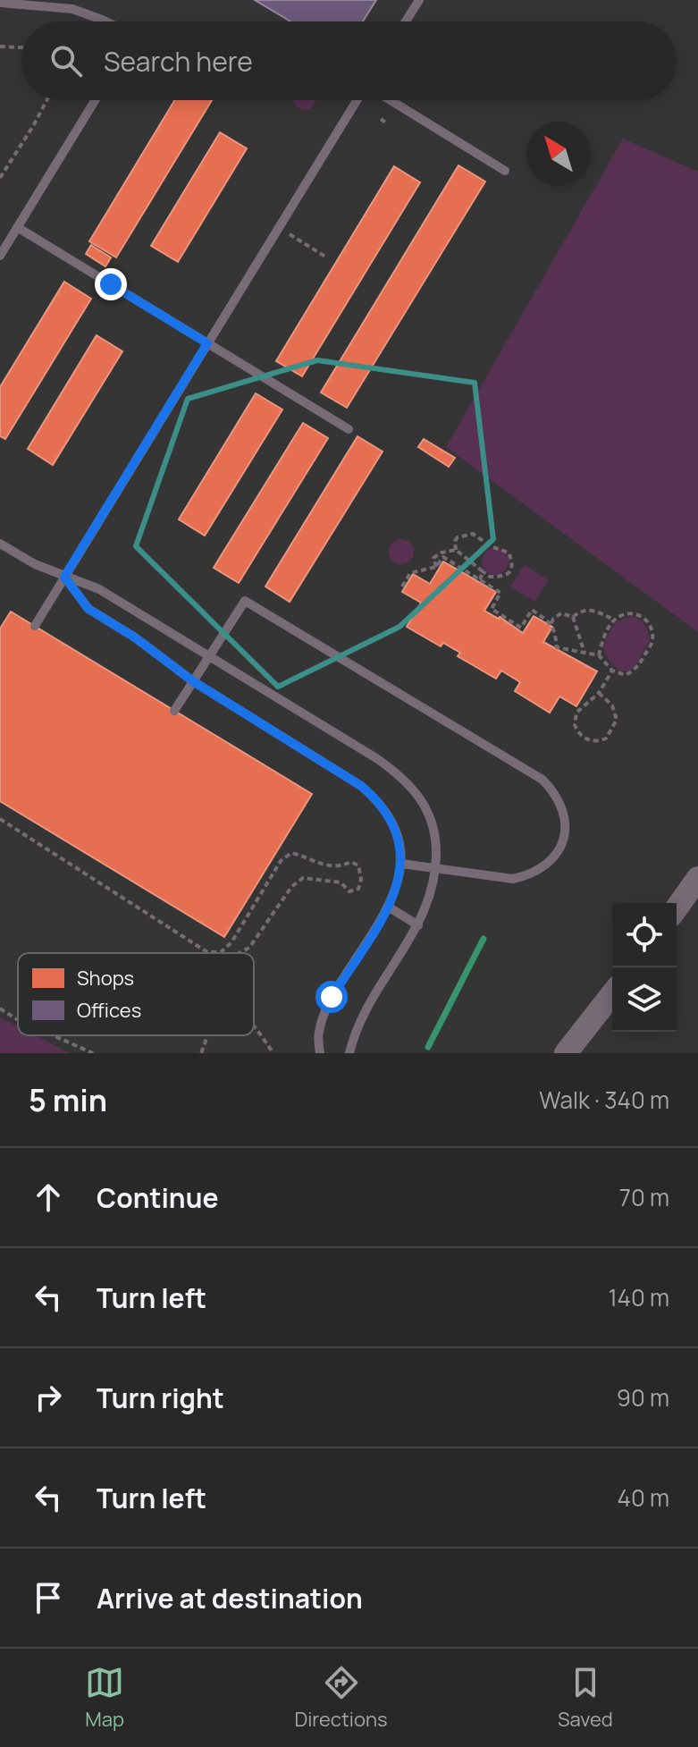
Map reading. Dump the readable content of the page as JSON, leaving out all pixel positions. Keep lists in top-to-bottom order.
{
  "legend": ["Shops", "Offices"],
  "north": "top left",
  "page": {
    "search": "Search here",
    "heading": ["5 min", "Walk · 340 m"],
    "list": [
      ["Continue", "70 m"],
      ["Turn left", "140 m"],
      ["Turn right", "90 m"],
      ["Turn left", "40 m"],
      "Arrive at destination"
    ],
    "nav": ["Map", "Directions", "Saved"]
  }
}
